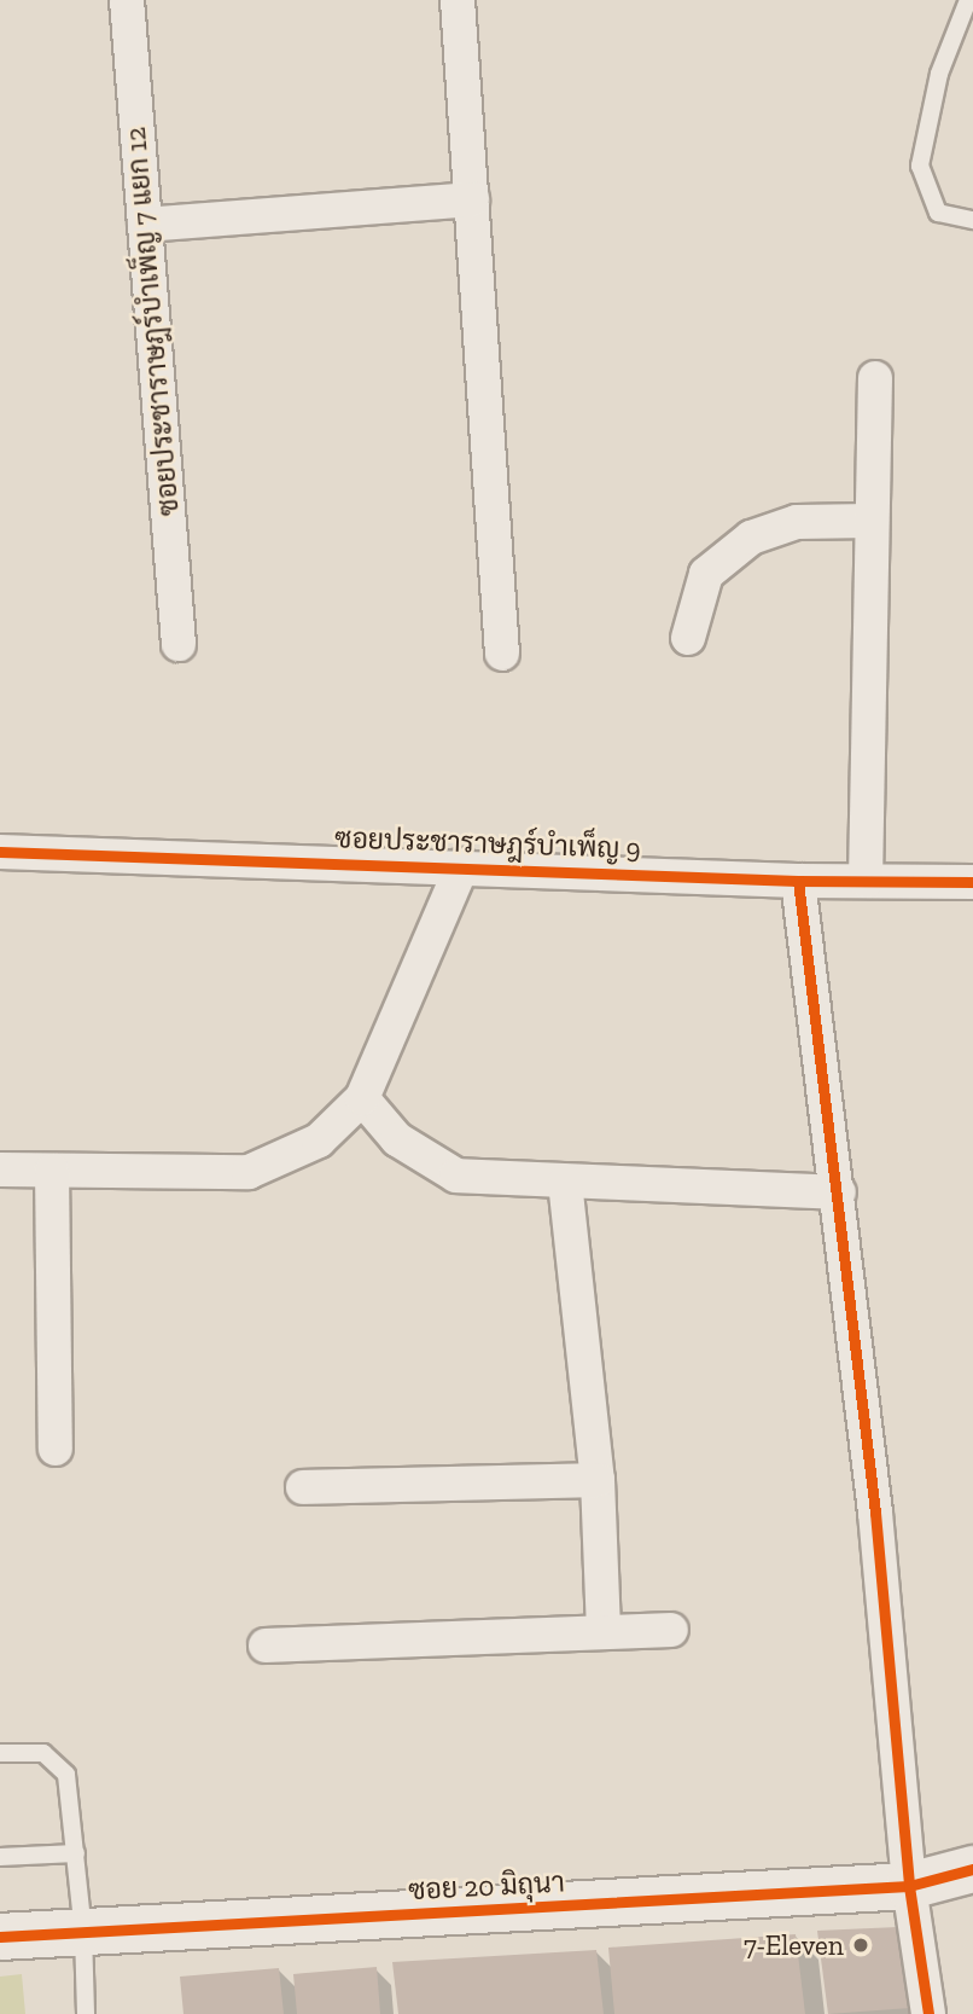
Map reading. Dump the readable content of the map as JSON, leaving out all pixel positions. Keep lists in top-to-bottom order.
{
  "streets": {
    "street": ["ซอยประชาราษฎร์บำเพ็ญ 7 แยก 12", "ซอยประชาราษฎร์บำเพ็ญ 9", "ซอย 20 มิถุนา"]
  },
  "places": ["7-Eleven"]
}
